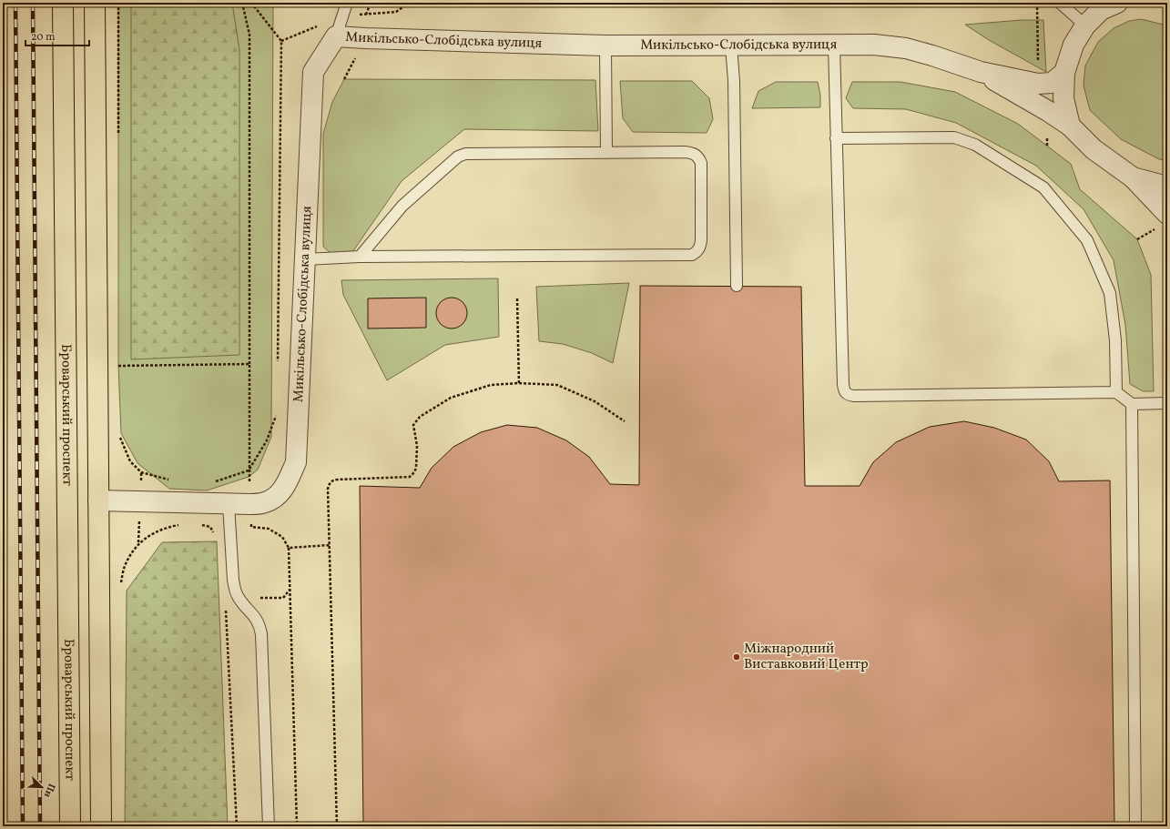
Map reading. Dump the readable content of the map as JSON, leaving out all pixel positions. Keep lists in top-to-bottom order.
{
  "streets": {
    "main road": ["Броварський проспект"],
    "street": ["Микільсько-Слобідська вулиця"]
  },
  "places": ["Міжнародний Виставковий Центр"],
  "scale_bar": "20 m",
  "north": "bottom right"
}
